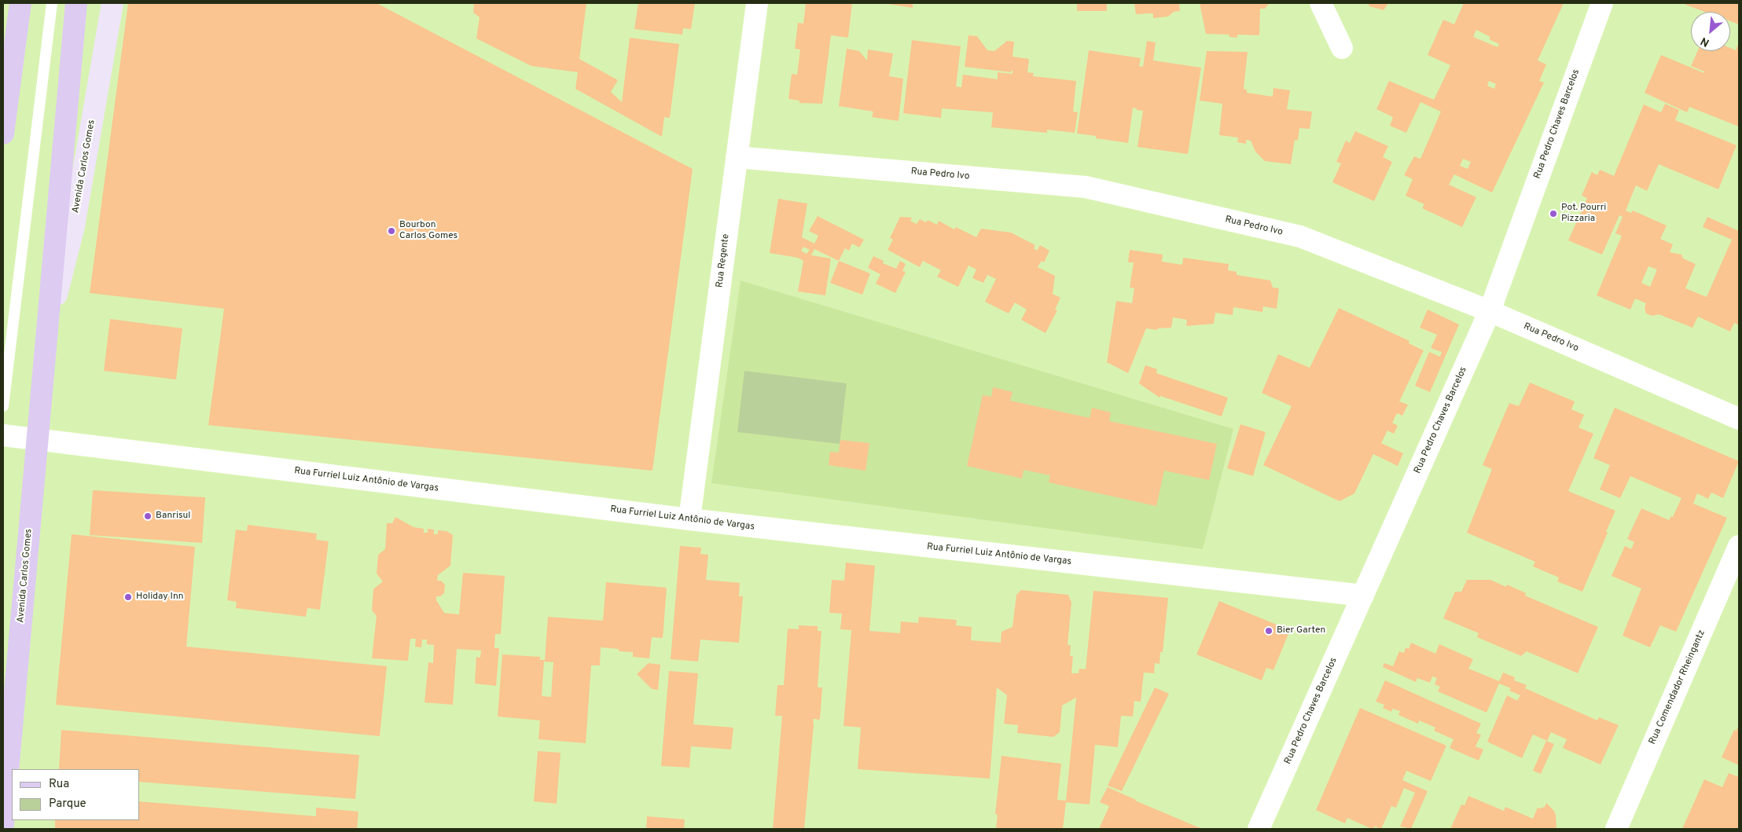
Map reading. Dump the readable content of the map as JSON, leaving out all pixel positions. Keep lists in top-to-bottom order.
{
  "streets": {
    "main road": ["Avenida Carlos Gomes"],
    "street": [
      "Rua Pedro Chaves Barcelos",
      "Rua Pedro Ivo",
      "Rua Regente",
      "Rua Furriel Luiz Antônio de Vargas",
      "Rua Comendador Rheingantz"
    ]
  },
  "crossings": [
    ["Rua Pedro Chaves Barcelos", "Rua Pedro Ivo"],
    ["Rua Pedro Chaves Barcelos", "Rua Furriel Luiz Antônio de Vargas"],
    ["Avenida Carlos Gomes", "Rua Furriel Luiz Antônio de Vargas"],
    ["Rua Pedro Ivo", "Rua Regente"],
    ["Rua Regente", "Rua Furriel Luiz Antônio de Vargas"]
  ],
  "places": [
    "Pot. Pourri Pizzaria",
    "Bourbon Carlos Gomes",
    "Banrisul",
    "Holiday Inn",
    "Bier Garten"
  ],
  "legend": ["Rua", "Parque"],
  "north": "bottom left"
}
